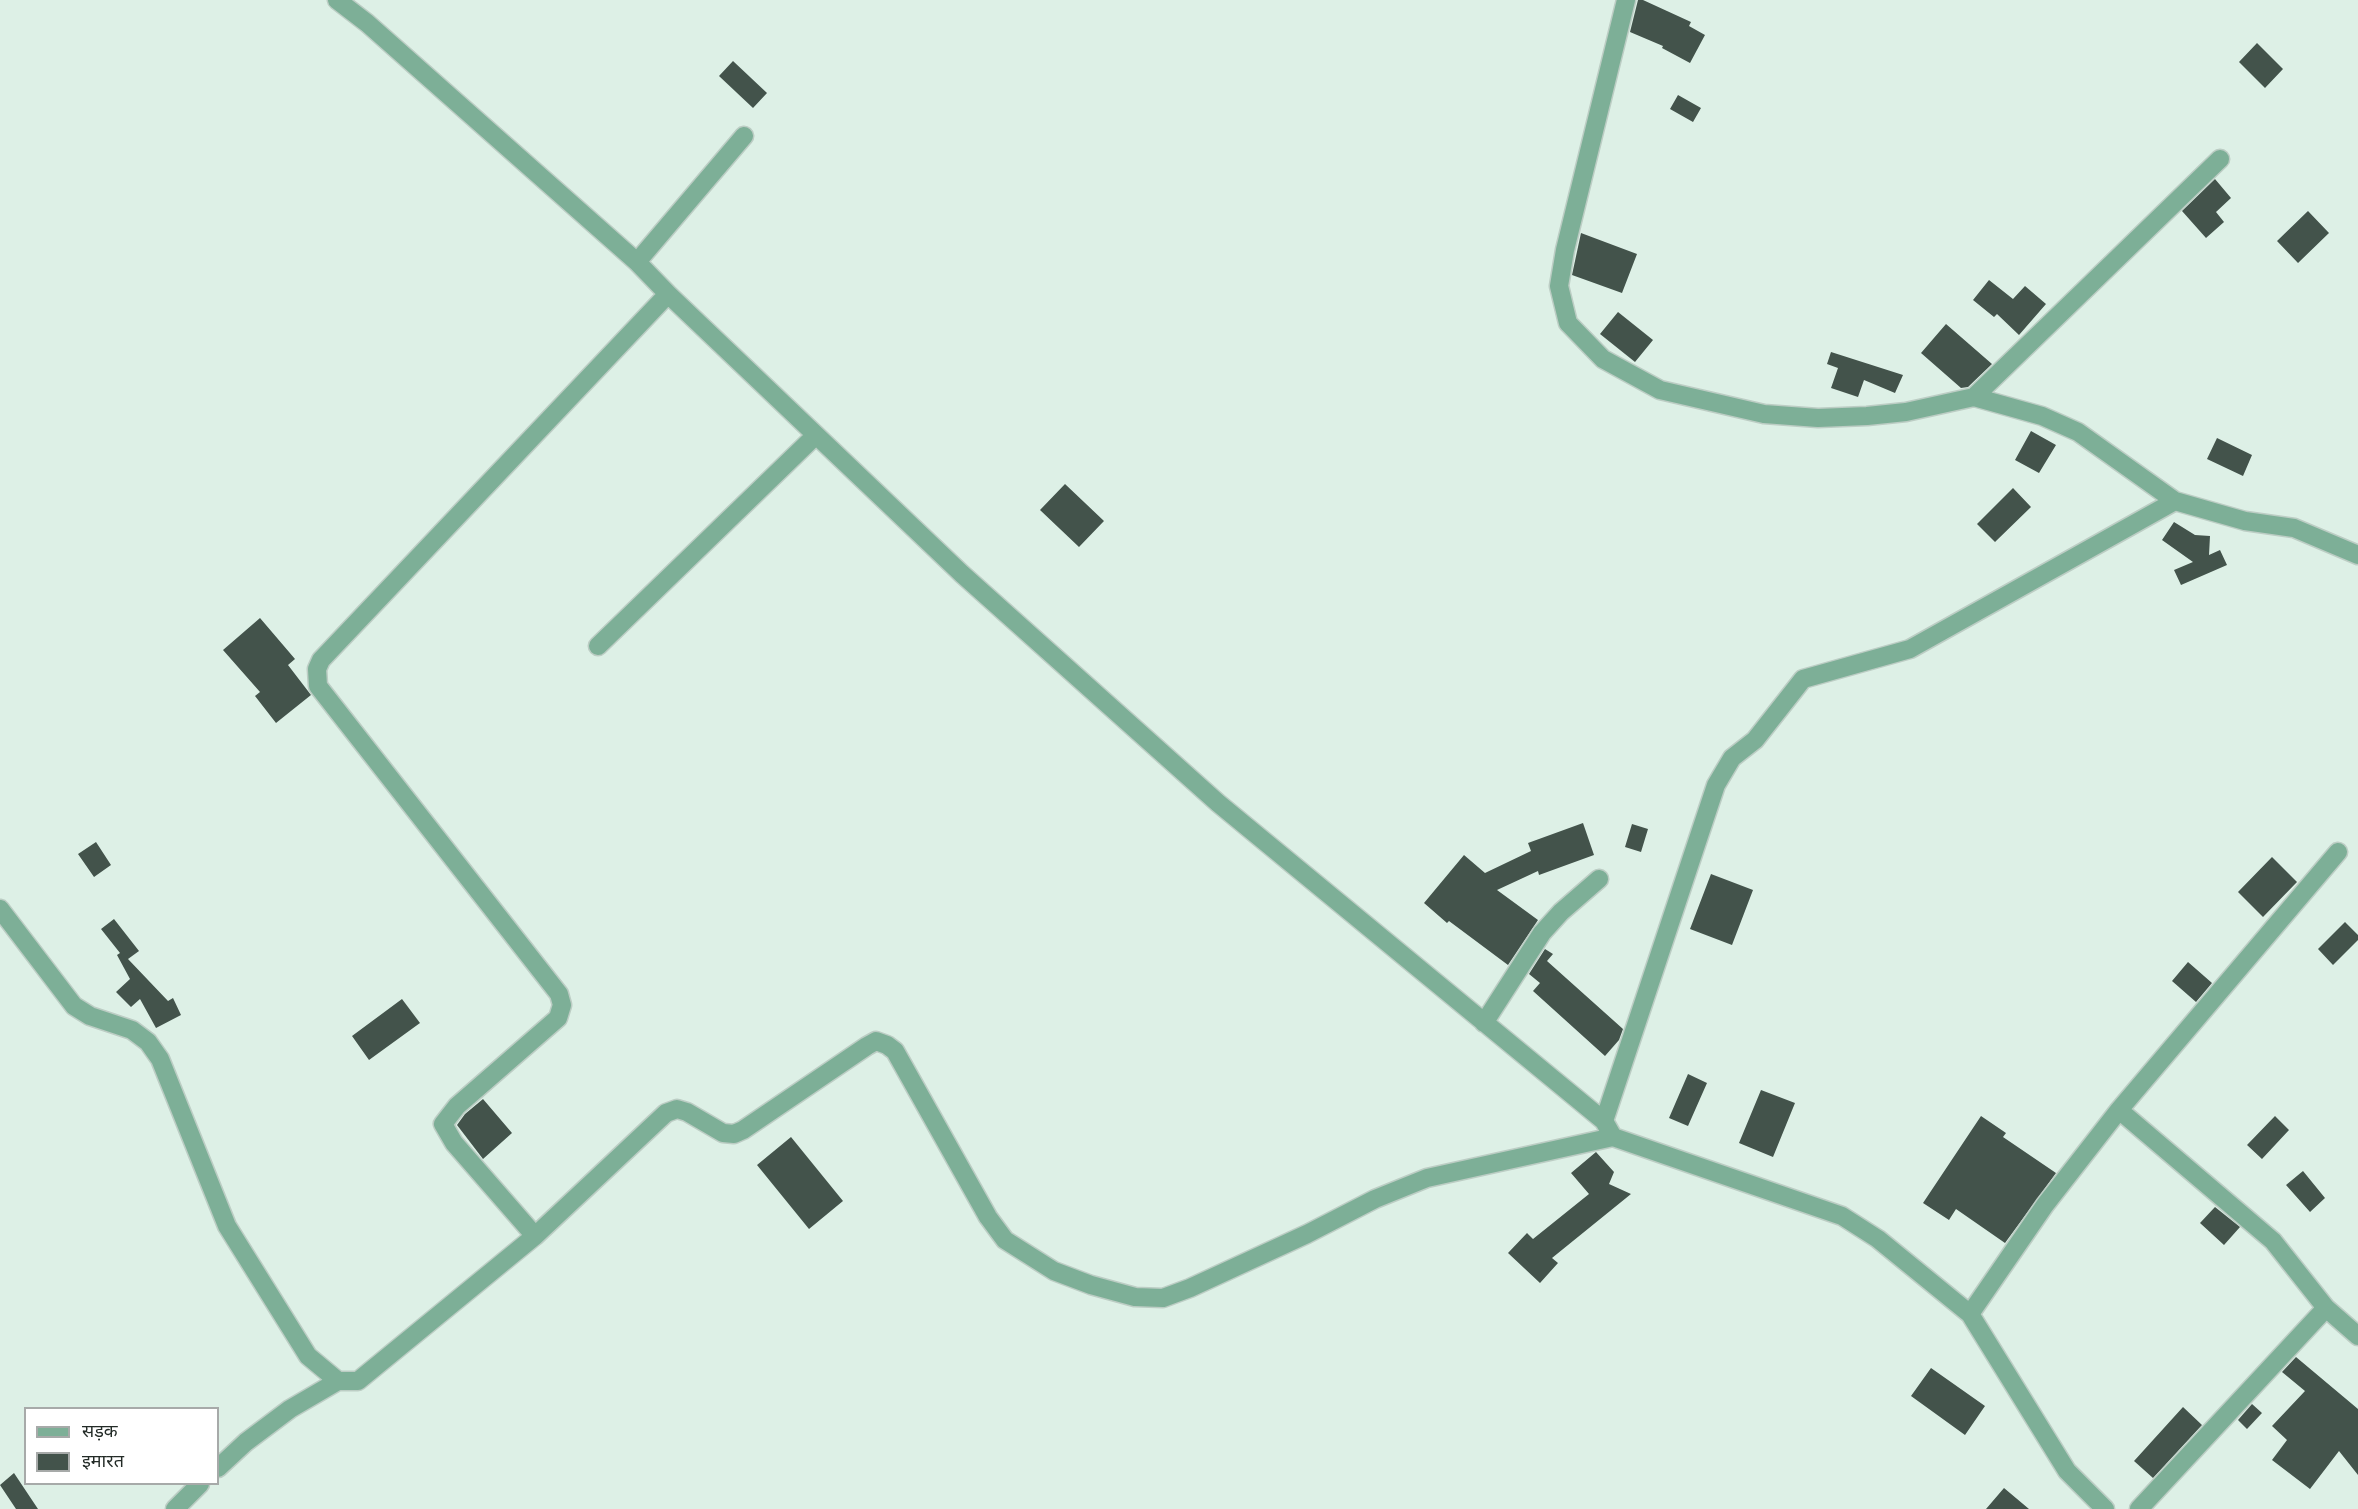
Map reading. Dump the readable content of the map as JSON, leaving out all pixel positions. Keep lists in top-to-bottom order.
{
  "legend": ["सड़क", "इमारत"]
}
